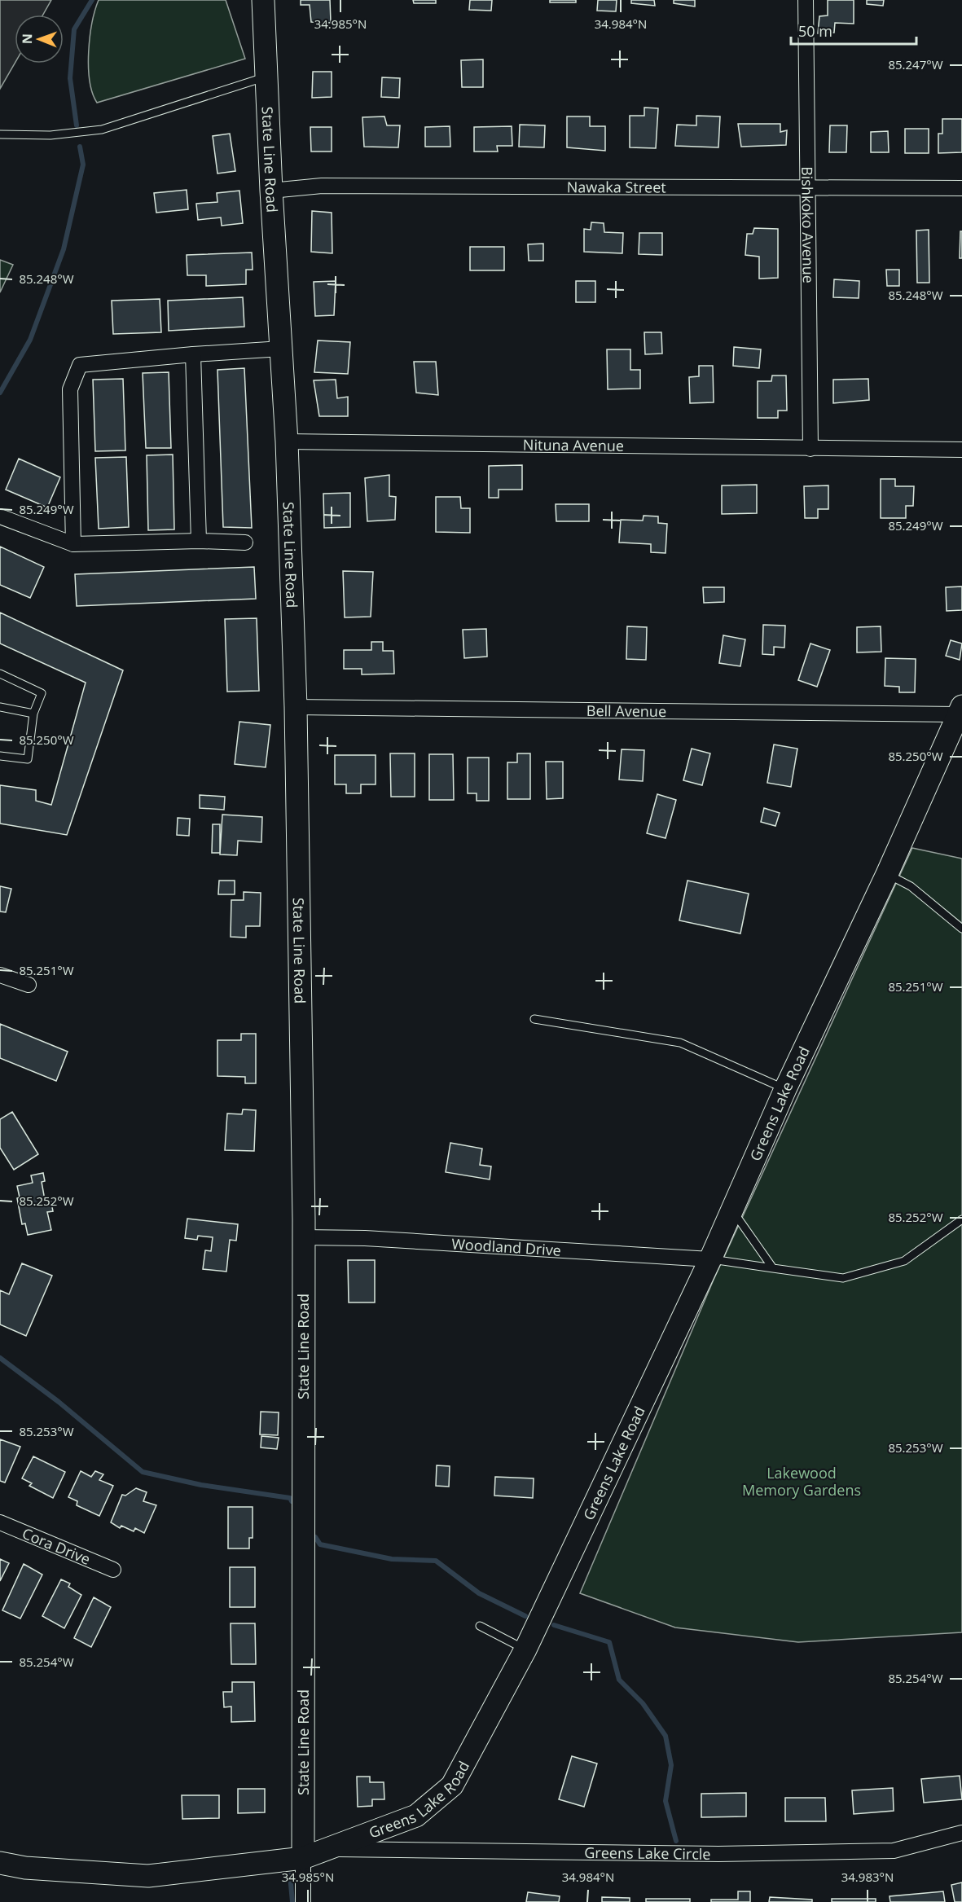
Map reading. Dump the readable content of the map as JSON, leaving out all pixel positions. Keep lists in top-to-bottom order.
{
  "streets": {
    "street": [
      "State Line Road",
      "Nawaka Street",
      "Bishkoko Avenue",
      "Nituna Avenue",
      "Bell Avenue",
      "Greens Lake Road",
      "Woodland Drive",
      "Cora Drive",
      "Greens Lake Circle"
    ]
  },
  "crossings": [
    ["State Line Road", "Nawaka Street"],
    ["State Line Road", "Nituna Avenue"],
    ["State Line Road", "Bell Avenue"],
    ["State Line Road", "Greens Lake Road"],
    ["State Line Road", "Woodland Drive"],
    ["Nawaka Street", "Bishkoko Avenue"],
    ["Bishkoko Avenue", "Nituna Avenue"],
    ["Bell Avenue", "Greens Lake Road"],
    ["Greens Lake Road", "Woodland Drive"],
    ["Greens Lake Road", "Greens Lake Circle"]
  ],
  "parks": ["Lakewood Memory Gardens"],
  "scale_bar": "50 m",
  "north": "left",
  "coordinates": [
    "34.985°N",
    "34.984°N",
    "85.247°W",
    "85.248°W",
    "85.249°W",
    "85.250°W",
    "85.251°W",
    "85.252°W",
    "85.253°W",
    "85.254°W",
    "34.983°N"
  ]
}
